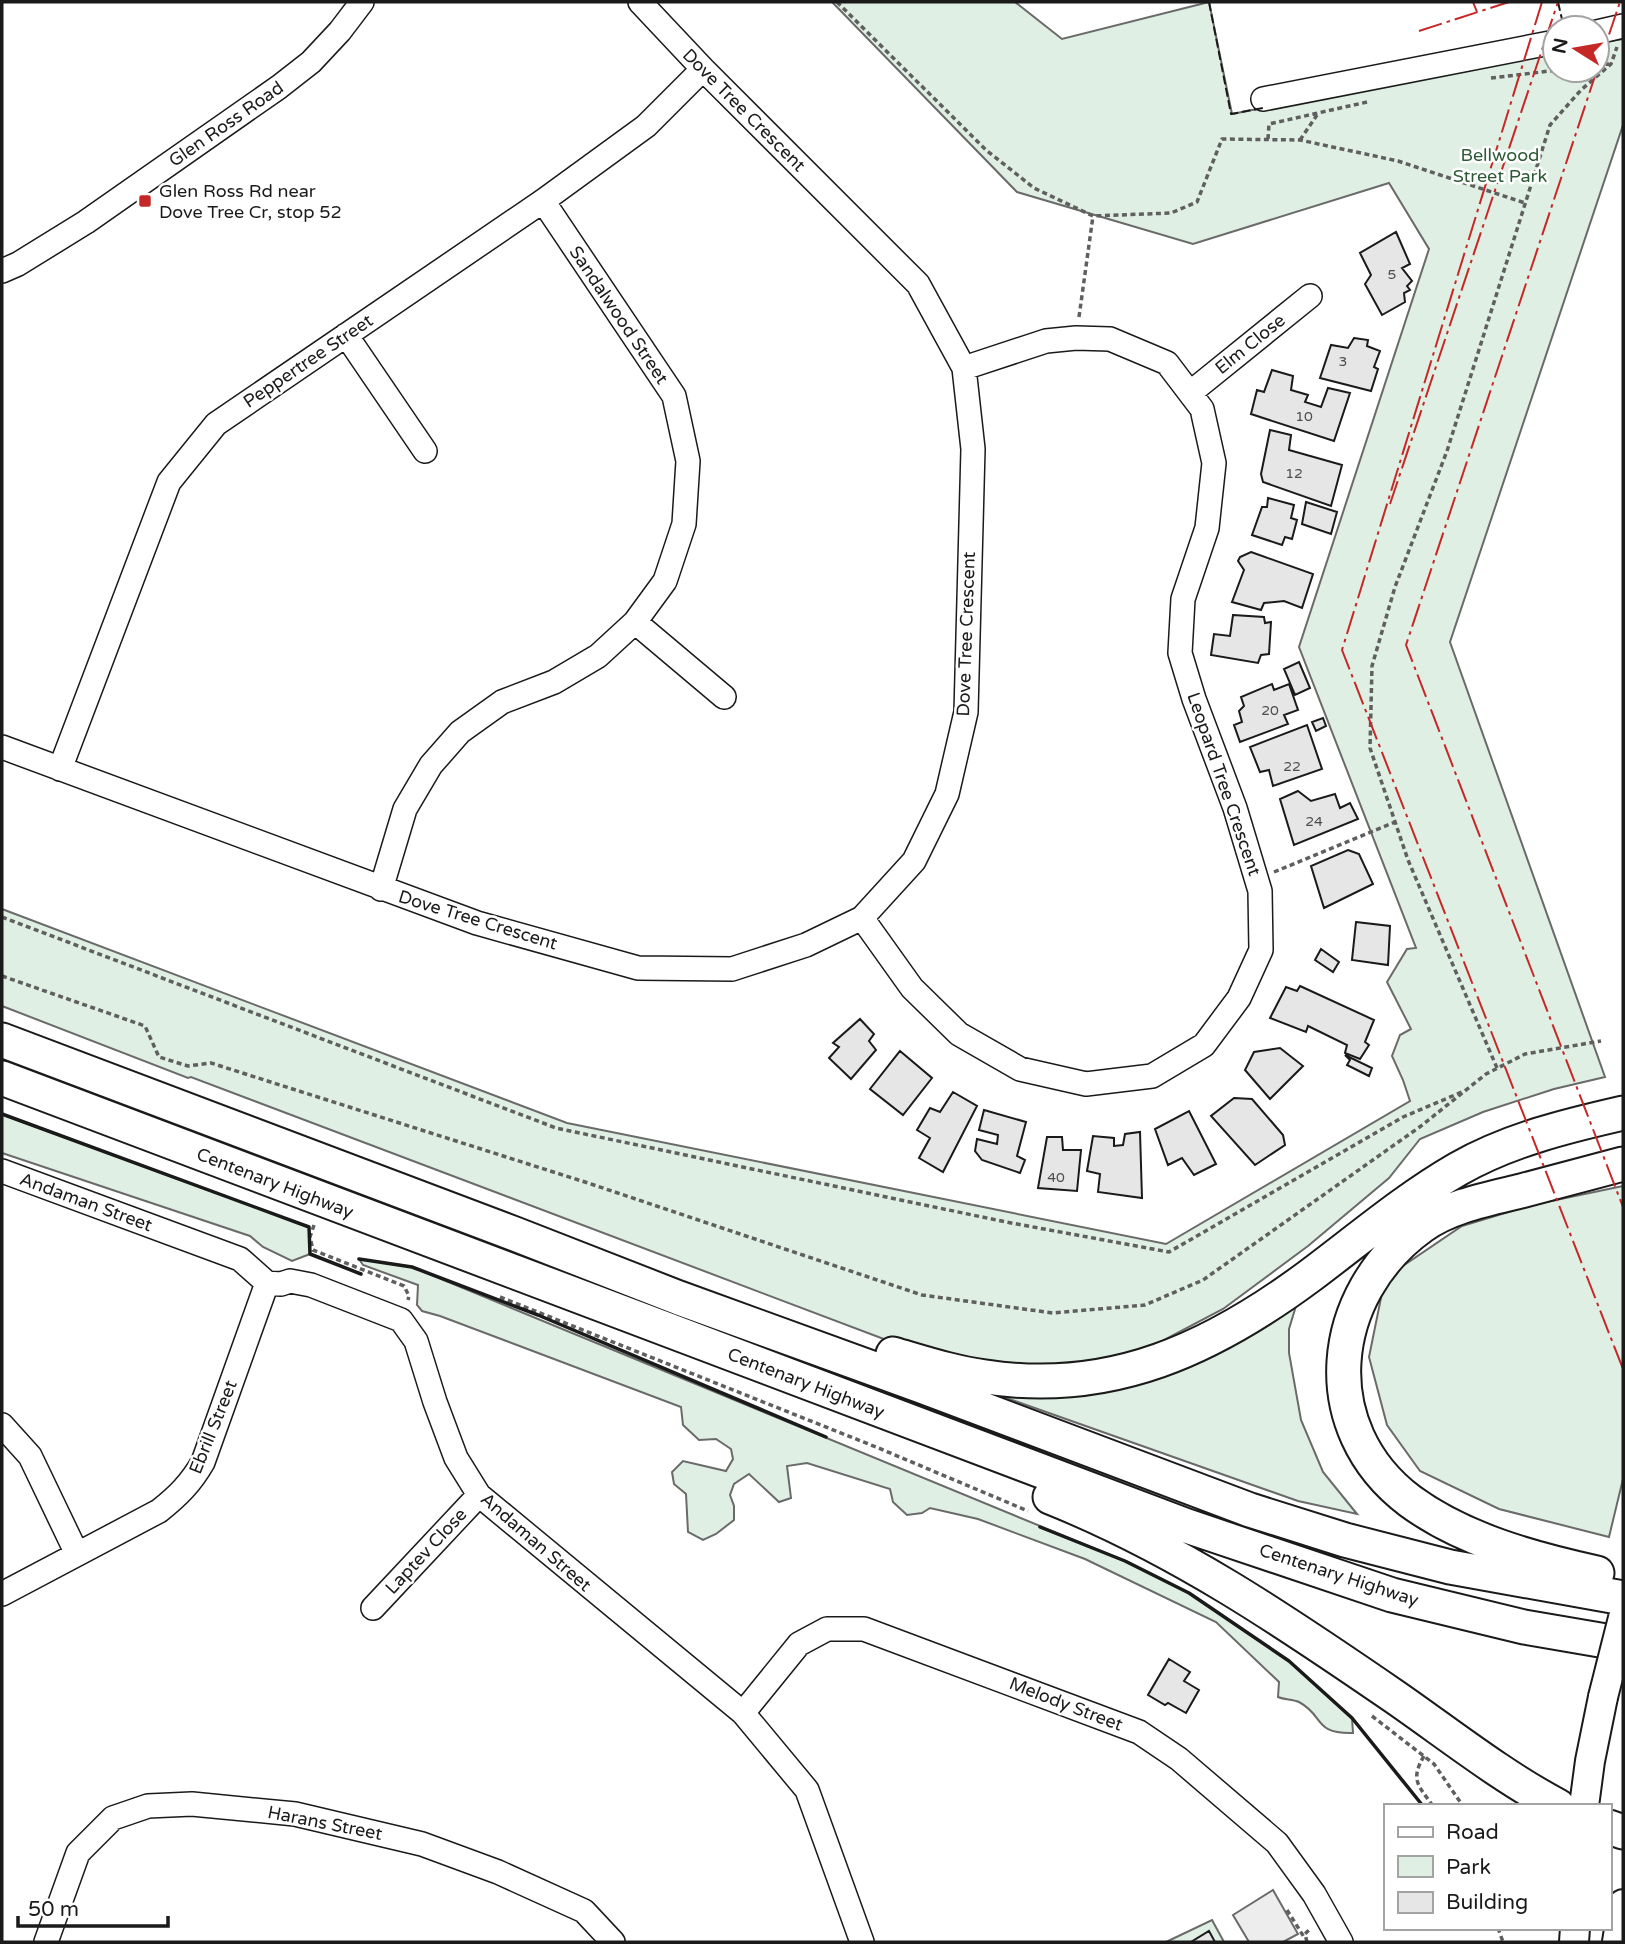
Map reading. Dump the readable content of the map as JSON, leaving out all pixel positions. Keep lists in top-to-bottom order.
{
  "streets": {
    "highway": ["Centenary Highway"],
    "street": [
      "Dove Tree Crescent",
      "Glen Ross Road",
      "Sandalwood Street",
      "Elm Close",
      "Peppertree Street",
      "Leopard Tree Crescent",
      "Andaman Street",
      "Ebrill Street",
      "Laptev Close",
      "Melody Street",
      "Harans Street"
    ]
  },
  "crossings": [
    ["Dove Tree Crescent", "Sandalwood Street"],
    ["Dove Tree Crescent", "Peppertree Street"],
    ["Dove Tree Crescent", "Leopard Tree Crescent"],
    ["Sandalwood Street", "Peppertree Street"],
    ["Elm Close", "Leopard Tree Crescent"],
    ["Andaman Street", "Ebrill Street"],
    ["Andaman Street", "Laptev Close"],
    ["Andaman Street", "Melody Street"]
  ],
  "parks": ["Bellwood Street Park"],
  "places": {
    "transit": ["Glen Ross Rd near Dove Tree Cr, stop 52"]
  },
  "house_numbers": [
    "5",
    "3",
    "10",
    "12",
    "20",
    "22",
    "24",
    "40"
  ],
  "legend": ["Road", "Park", "Building"],
  "scale_bar": "50 m",
  "north": "left"
}
